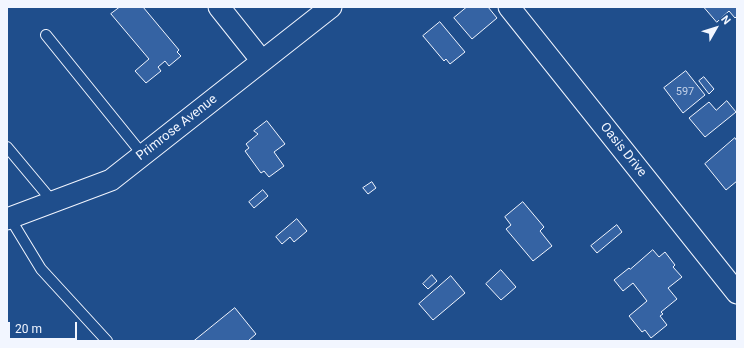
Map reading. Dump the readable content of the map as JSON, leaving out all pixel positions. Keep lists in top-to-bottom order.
{
  "streets": {
    "street": ["Primrose Avenue", "Oasis Drive"]
  },
  "house_numbers": ["597"],
  "scale_bar": "20 m",
  "north": "top right"
}
